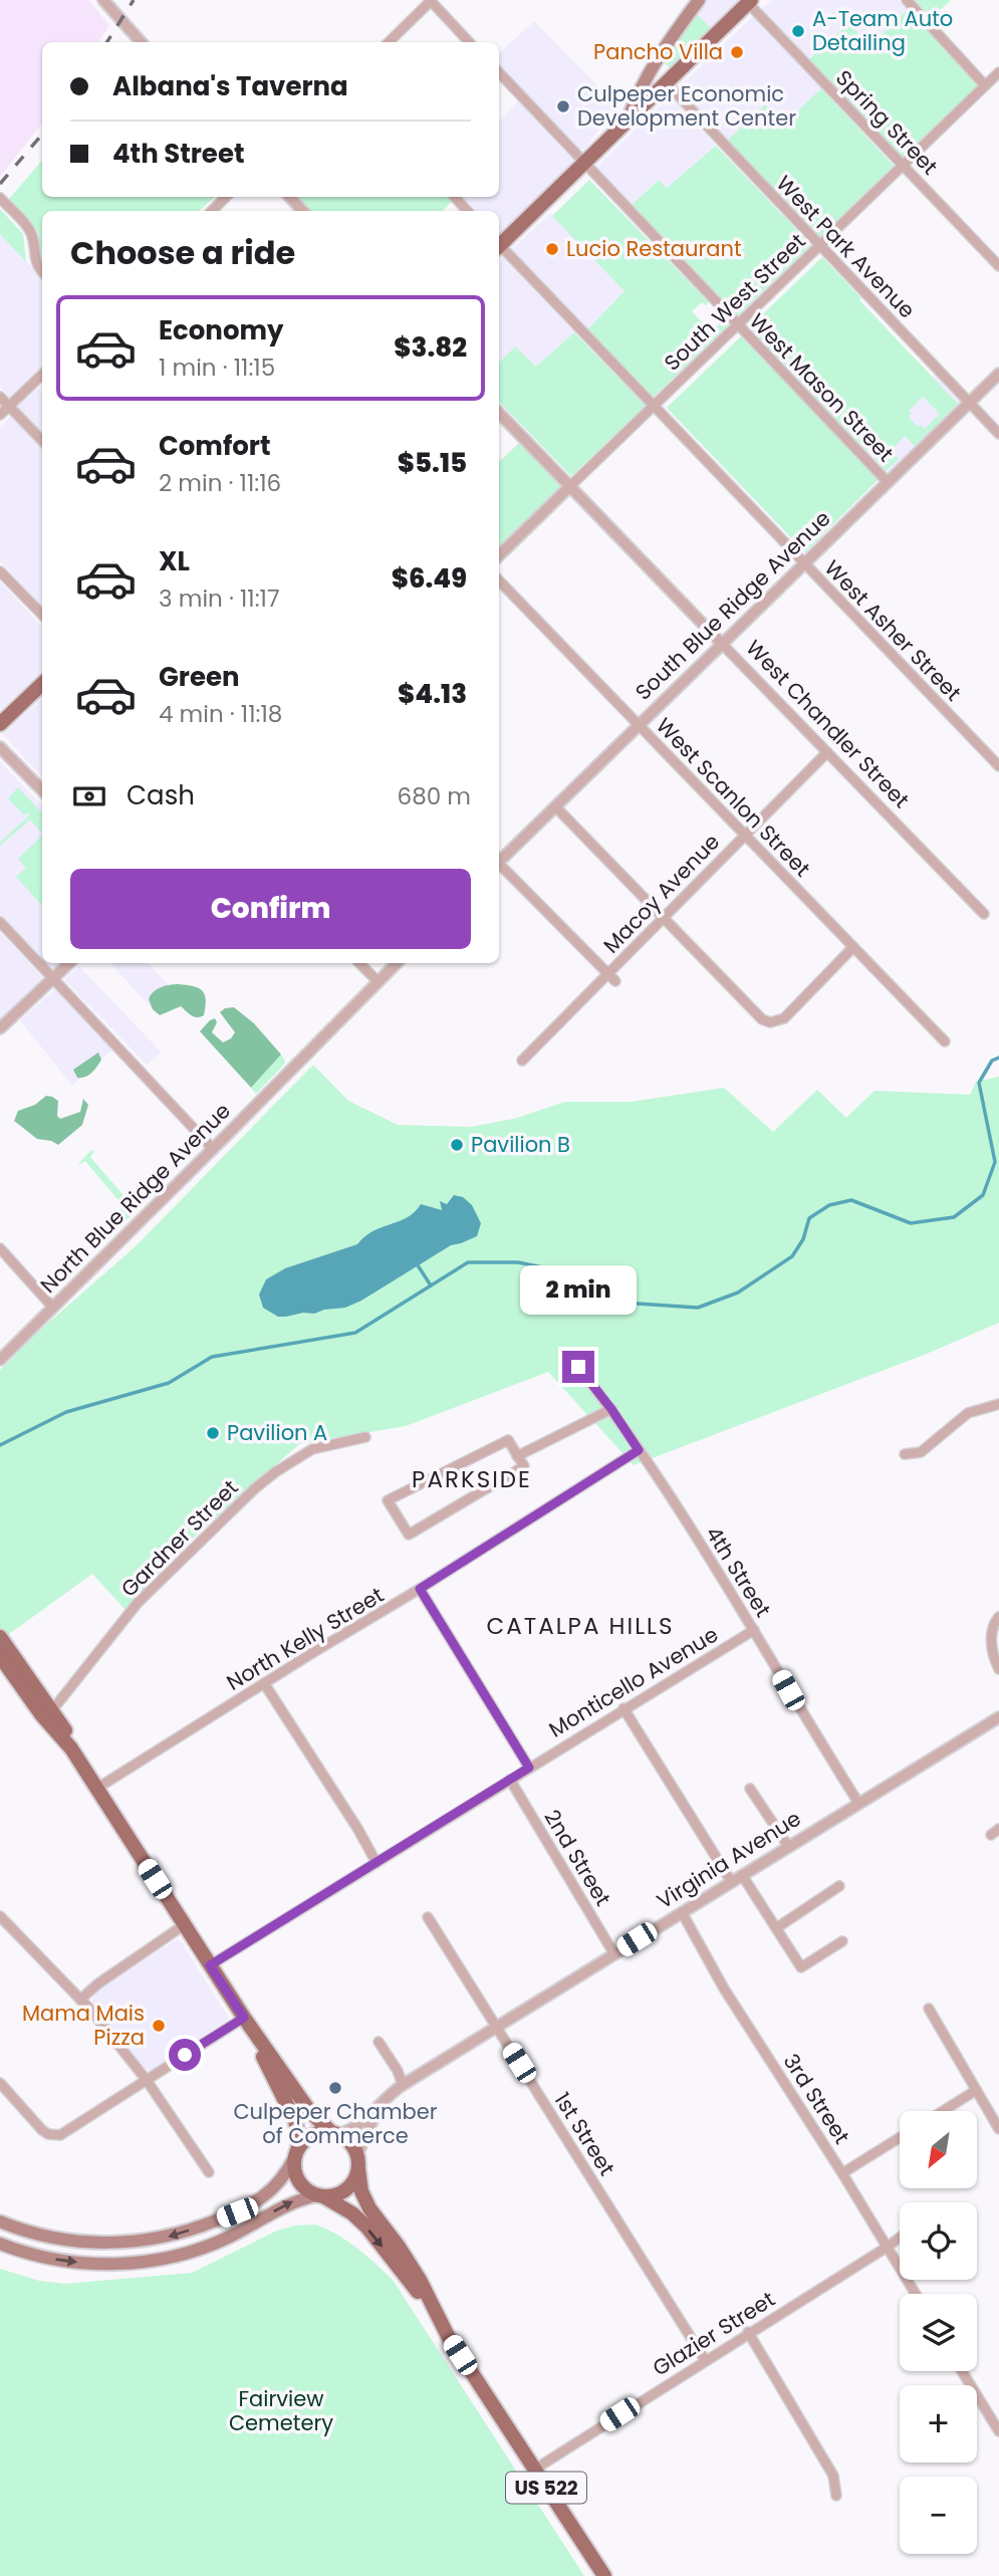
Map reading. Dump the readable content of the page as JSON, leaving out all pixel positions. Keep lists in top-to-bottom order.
{
  "streets": {
    "main road": ["US 522"],
    "street": [
      "Spring Street",
      "West Park Avenue",
      "South West Street",
      "West Mason Street",
      "South Blue Ridge Avenue",
      "West Asher Street",
      "West Chandler Street",
      "West Scanlon Street",
      "Macoy Avenue",
      "North Blue Ridge Avenue",
      "Gardner Street",
      "4th Street",
      "North Kelly Street",
      "Monticello Avenue",
      "2nd Street",
      "Virginia Avenue",
      "3rd Street",
      "1st Street",
      "Glazier Street"
    ]
  },
  "crossings": [
    ["Spring Street", "South West Street"],
    ["West Park Avenue", "South West Street"],
    ["West Park Avenue", "South Blue Ridge Avenue"],
    ["South West Street", "West Mason Street"],
    ["South West Street", "West Asher Street"],
    ["South West Street", "West Chandler Street"],
    ["West Mason Street", "South Blue Ridge Avenue"],
    ["South Blue Ridge Avenue", "West Asher Street"],
    ["South Blue Ridge Avenue", "West Chandler Street"],
    ["South Blue Ridge Avenue", "West Scanlon Street"],
    ["West Chandler Street", "Macoy Avenue"],
    ["West Scanlon Street", "Macoy Avenue"],
    ["Gardner Street", "US 522"],
    ["4th Street", "North Kelly Street"],
    ["4th Street", "Monticello Avenue"],
    ["4th Street", "Virginia Avenue"],
    ["North Kelly Street", "US 522"],
    ["Monticello Avenue", "2nd Street"],
    ["Monticello Avenue", "US 522"],
    ["2nd Street", "Virginia Avenue"],
    ["Virginia Avenue", "3rd Street"],
    ["Virginia Avenue", "1st Street"],
    ["Virginia Avenue", "US 522"],
    ["3rd Street", "Glazier Street"],
    ["1st Street", "Glazier Street"],
    ["Glazier Street", "US 522"]
  ],
  "districts": ["PARKSIDE", "CATALPA HILLS"],
  "parks": ["Fairview Cemetery"],
  "places": [
    "A-Team Auto Detailing",
    "Pancho Villa",
    "Culpeper Economic Development Center",
    "Lucio Restaurant",
    "Pavilion B",
    "Pavilion A",
    "Mama Mais Pizza",
    "Culpeper Chamber of Commerce"
  ],
  "north": "bottom left",
  "page": {
    "banner": ["Albana's Taverna", "4th Street"],
    "heading": "Choose a ride",
    "list": [
      {
        "name": "Economy",
        "note": "1 min · 11:15",
        "value": "$3.82"
      },
      {
        "name": "Comfort",
        "note": "2 min · 11:16",
        "value": "$5.15"
      },
      {
        "name": "XL",
        "note": "3 min · 11:17",
        "value": "$6.49"
      },
      {
        "name": "Green",
        "note": "4 min · 11:18",
        "value": "$4.13"
      }
    ],
    "pay": ["Cash", "680 m"],
    "buttons": "Confirm",
    "bubble": "2 min",
    "map_buttons": ["+", "−"]
  }
}
